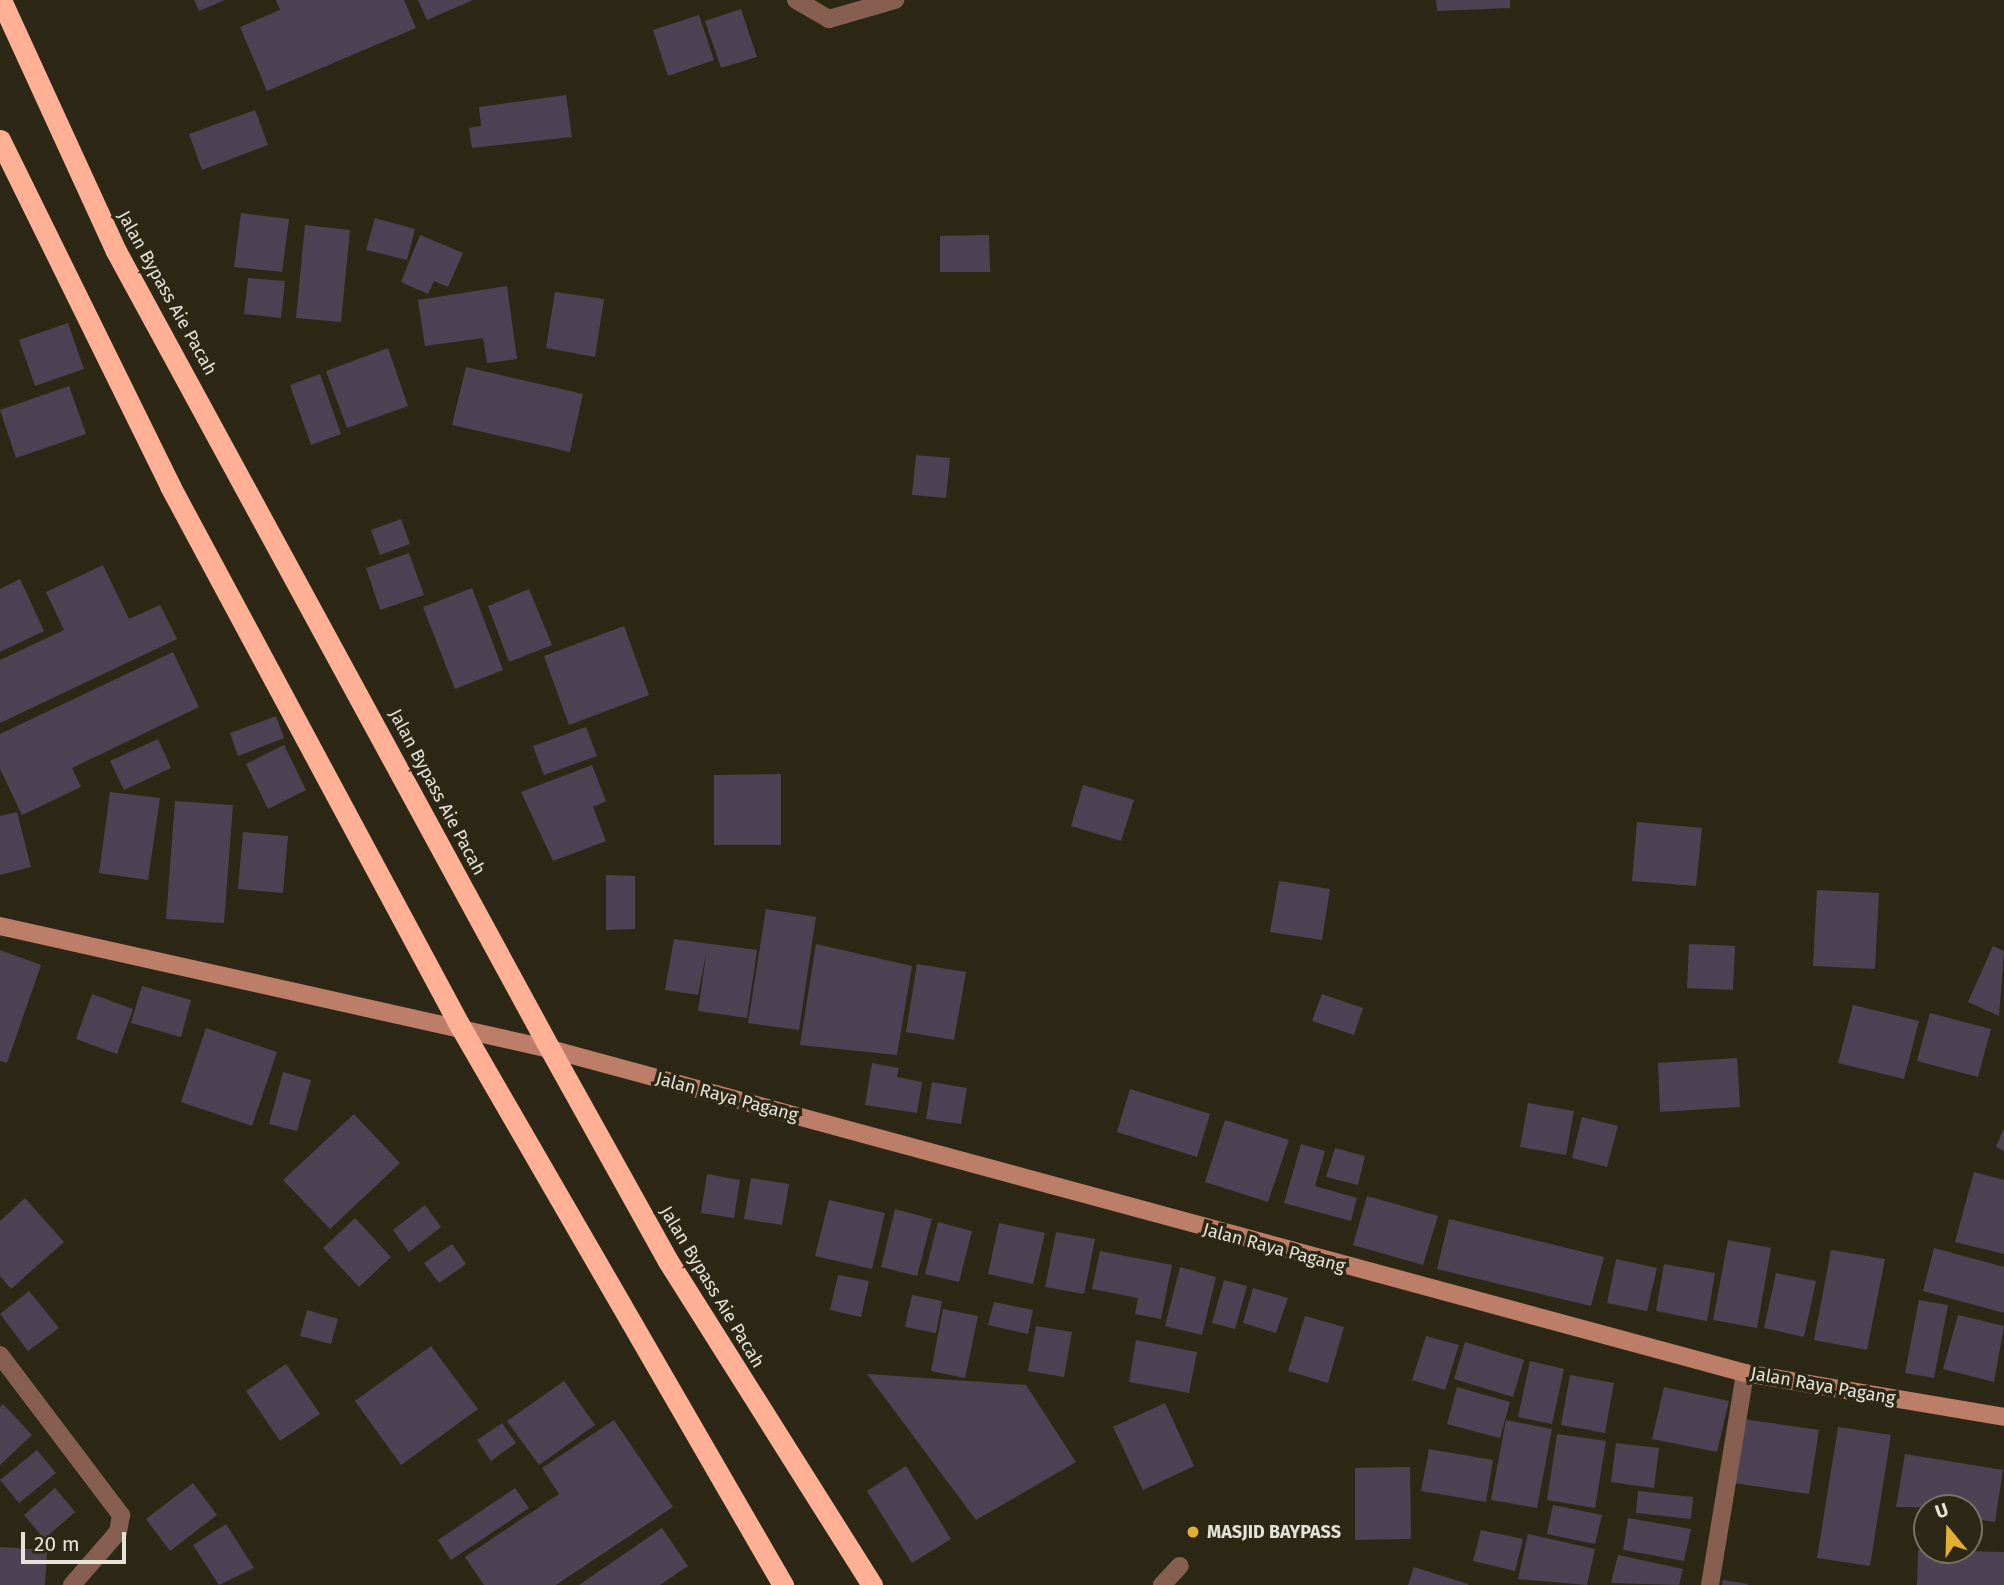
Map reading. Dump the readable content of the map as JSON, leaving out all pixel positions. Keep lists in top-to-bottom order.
{
  "streets": {
    "highway": ["Jalan Bypass Aie Pacah"],
    "street": ["Jalan Raya Pagang"]
  },
  "crossings": [
    ["Jalan Bypass Aie Pacah", "Jalan Raya Pagang"]
  ],
  "places": ["MASJID BAYPASS"],
  "scale_bar": "20 m",
  "north": "top"
}
